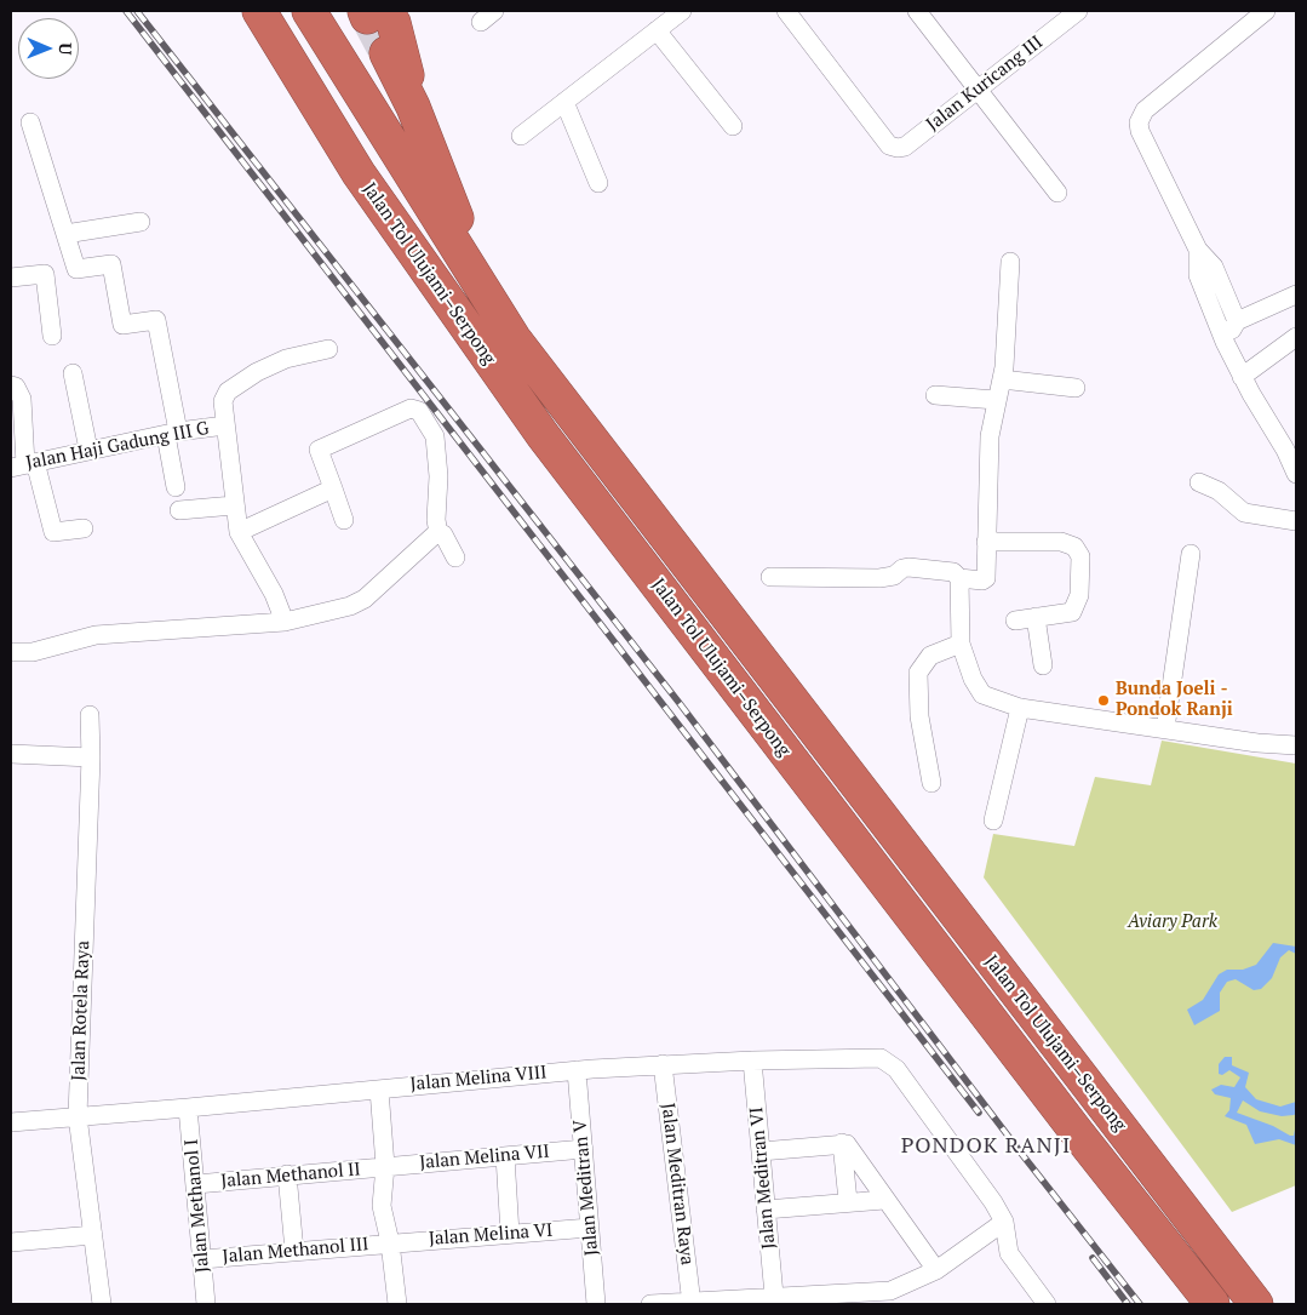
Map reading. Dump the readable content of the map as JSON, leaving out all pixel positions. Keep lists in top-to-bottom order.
{
  "streets": {
    "highway": ["Jalan Tol Ulujami–Serpong"],
    "street": [
      "Jalan Kuricang III",
      "Jalan Haji Gadung III G",
      "Jalan Rotela Raya",
      "Jalan Melina VIII",
      "Jalan Melina VII",
      "Jalan Methanol II",
      "Jalan Meditran VI",
      "Jalan Meditran Raya",
      "Jalan Meditran V",
      "Jalan Methanol I",
      "Jalan Melina VI",
      "Jalan Methanol III"
    ]
  },
  "crossings": [
    ["Jalan Rotela Raya", "Jalan Melina VIII"],
    ["Jalan Melina VIII", "Jalan Meditran VI"],
    ["Jalan Melina VIII", "Jalan Meditran Raya"],
    ["Jalan Melina VIII", "Jalan Meditran V"],
    ["Jalan Melina VIII", "Jalan Methanol I"],
    ["Jalan Melina VII", "Jalan Methanol II"],
    ["Jalan Melina VII", "Jalan Meditran V"],
    ["Jalan Methanol II", "Jalan Methanol I"],
    ["Jalan Meditran V", "Jalan Melina VI"],
    ["Jalan Methanol I", "Jalan Methanol III"],
    ["Jalan Melina VI", "Jalan Methanol III"]
  ],
  "districts": ["PONDOK RANJI"],
  "parks": ["Aviary Park"],
  "places": ["Bunda Joeli - Pondok Ranji"],
  "north": "right"
}
